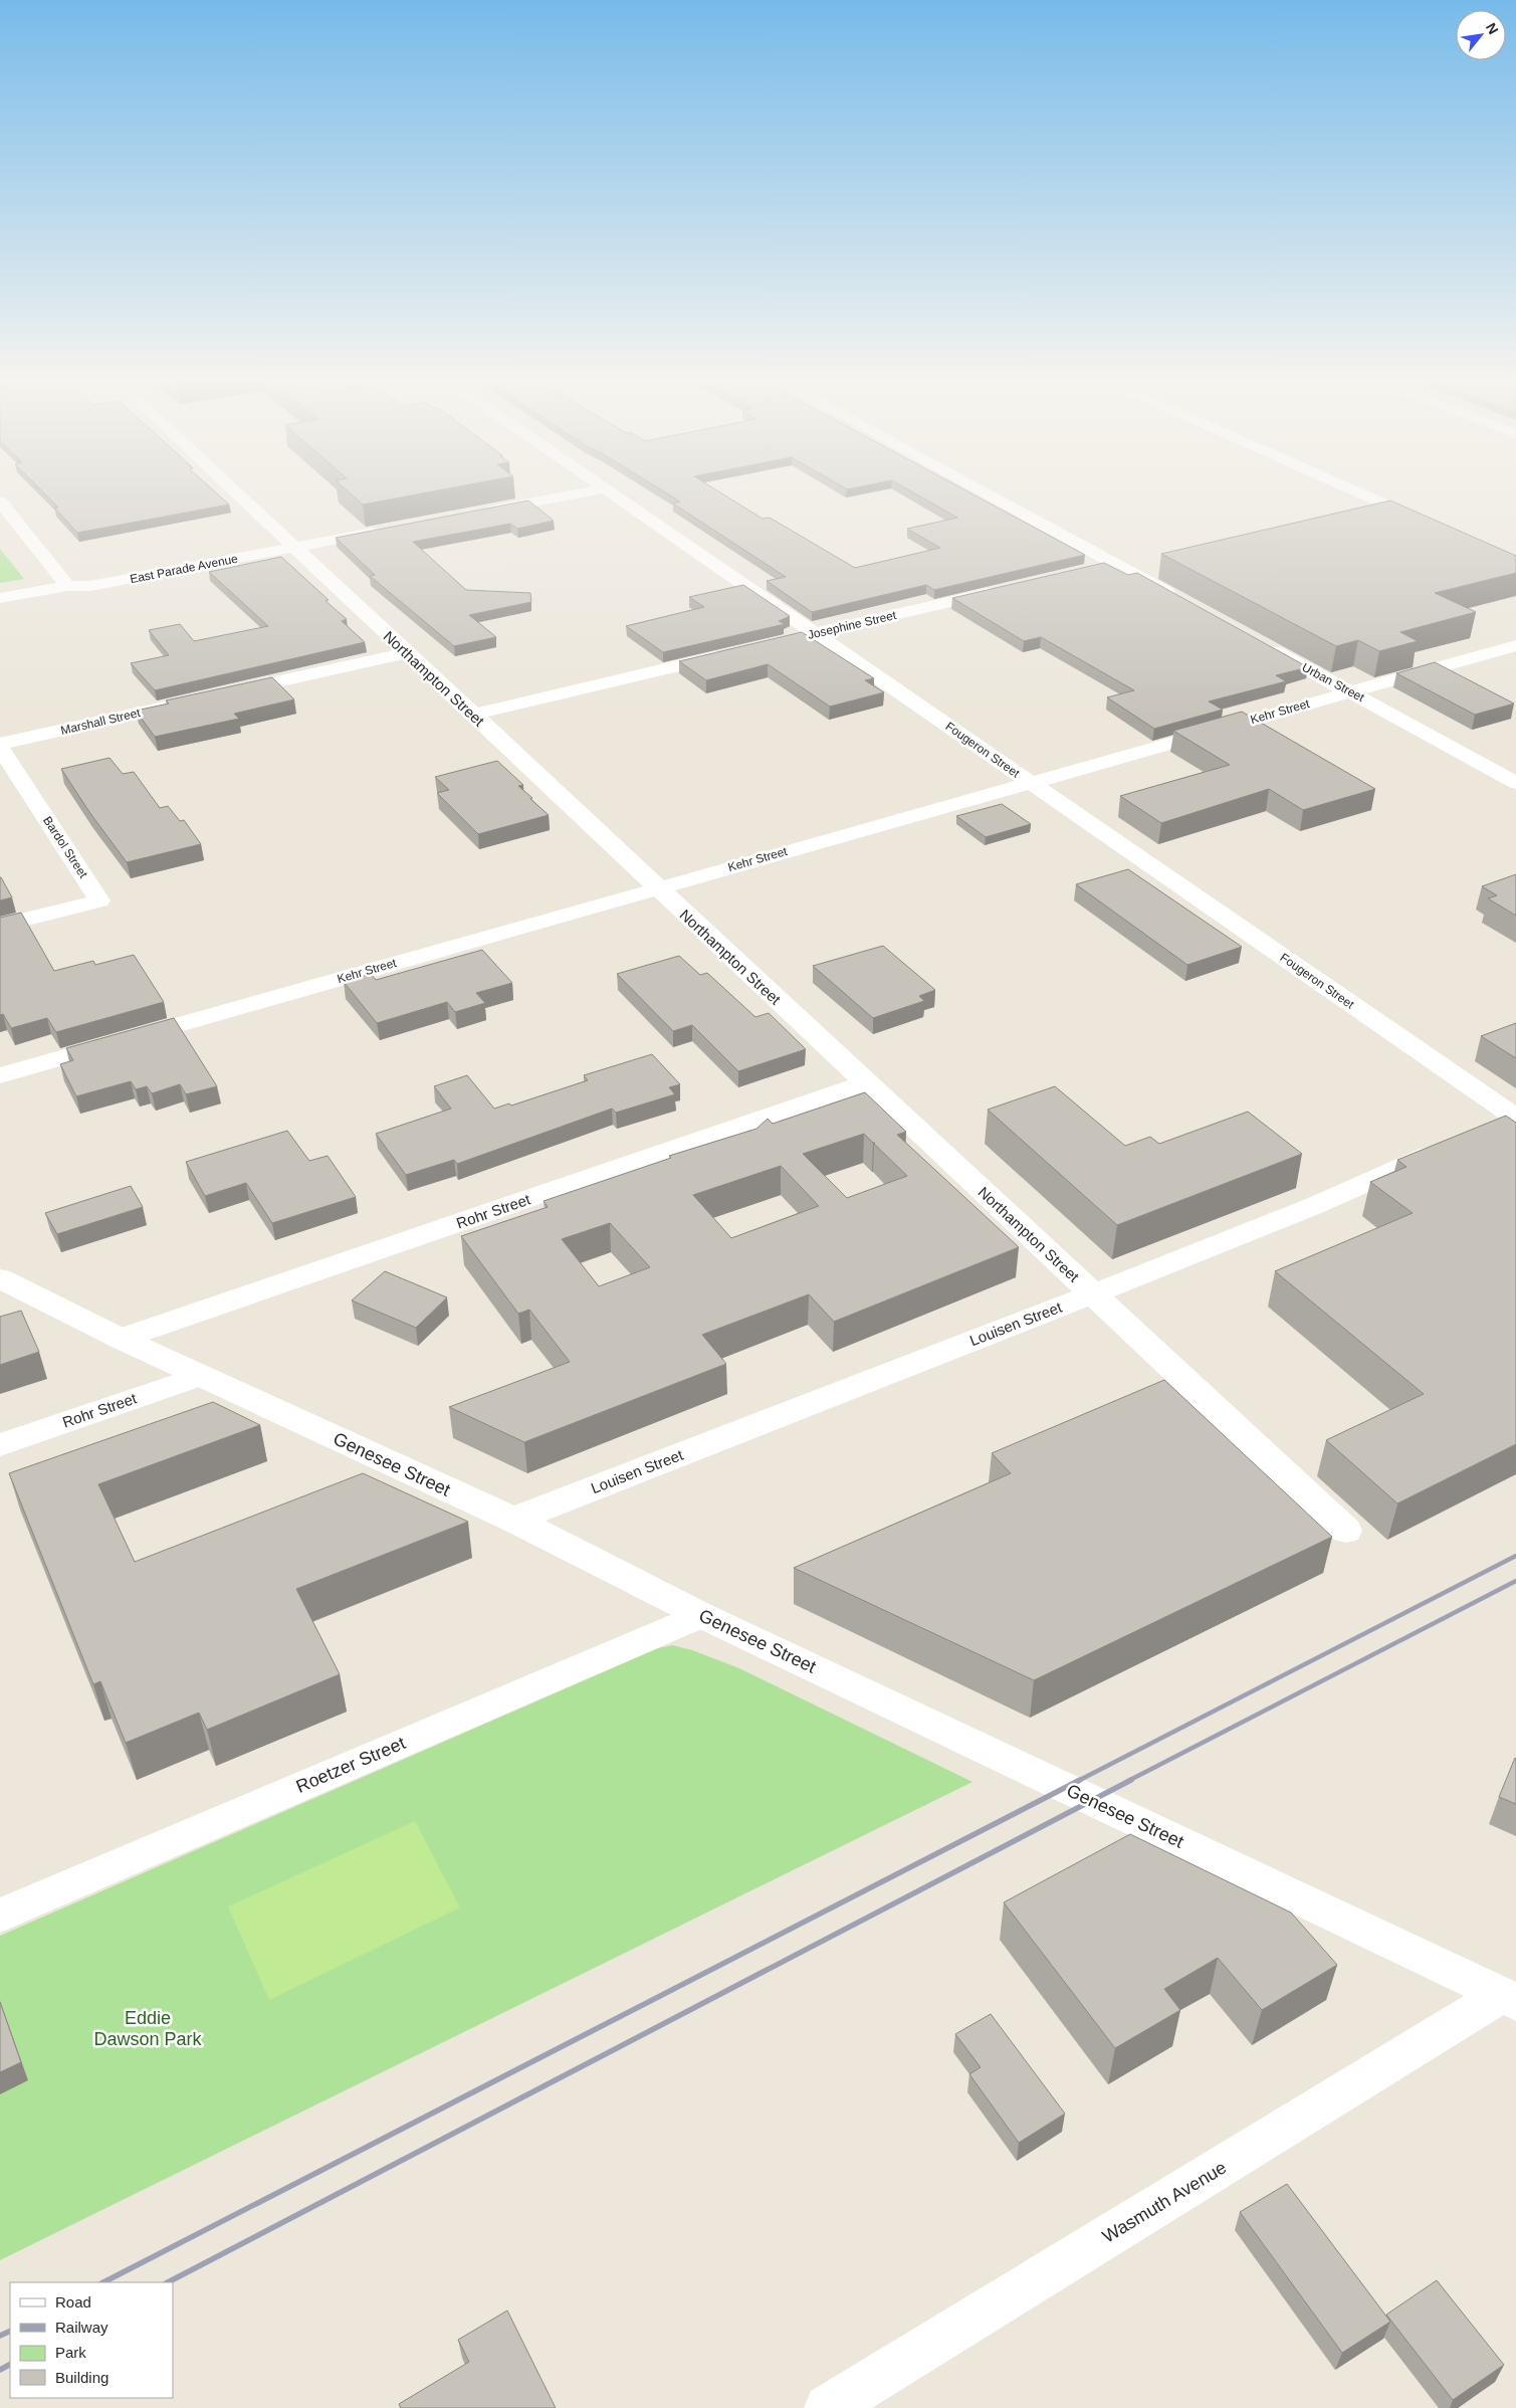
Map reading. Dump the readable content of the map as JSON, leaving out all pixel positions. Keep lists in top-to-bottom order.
{
  "streets": {
    "street": [
      "East Parade Avenue",
      "Josephine Street",
      "Northampton Street",
      "Urban Street",
      "Kehr Street",
      "Marshall Street",
      "Fougeron Street",
      "Bardol Street",
      "Rohr Street",
      "Louisen Street",
      "Genesee Street",
      "Roetzer Street",
      "Wasmuth Avenue"
    ]
  },
  "crossings": [
    ["East Parade Avenue", "Northampton Street"],
    ["Josephine Street", "Fougeron Street"],
    ["Northampton Street", "Kehr Street"],
    ["Northampton Street", "Rohr Street"],
    ["Northampton Street", "Louisen Street"],
    ["Urban Street", "Kehr Street"],
    ["Kehr Street", "Fougeron Street"],
    ["Rohr Street", "Genesee Street"],
    ["Louisen Street", "Genesee Street"],
    ["Genesee Street", "Roetzer Street"],
    ["Genesee Street", "Wasmuth Avenue"]
  ],
  "parks": ["Eddie Dawson Park"],
  "legend": [
    "Road",
    "Railway",
    "Park",
    "Building"
  ],
  "north": "top right"
}
